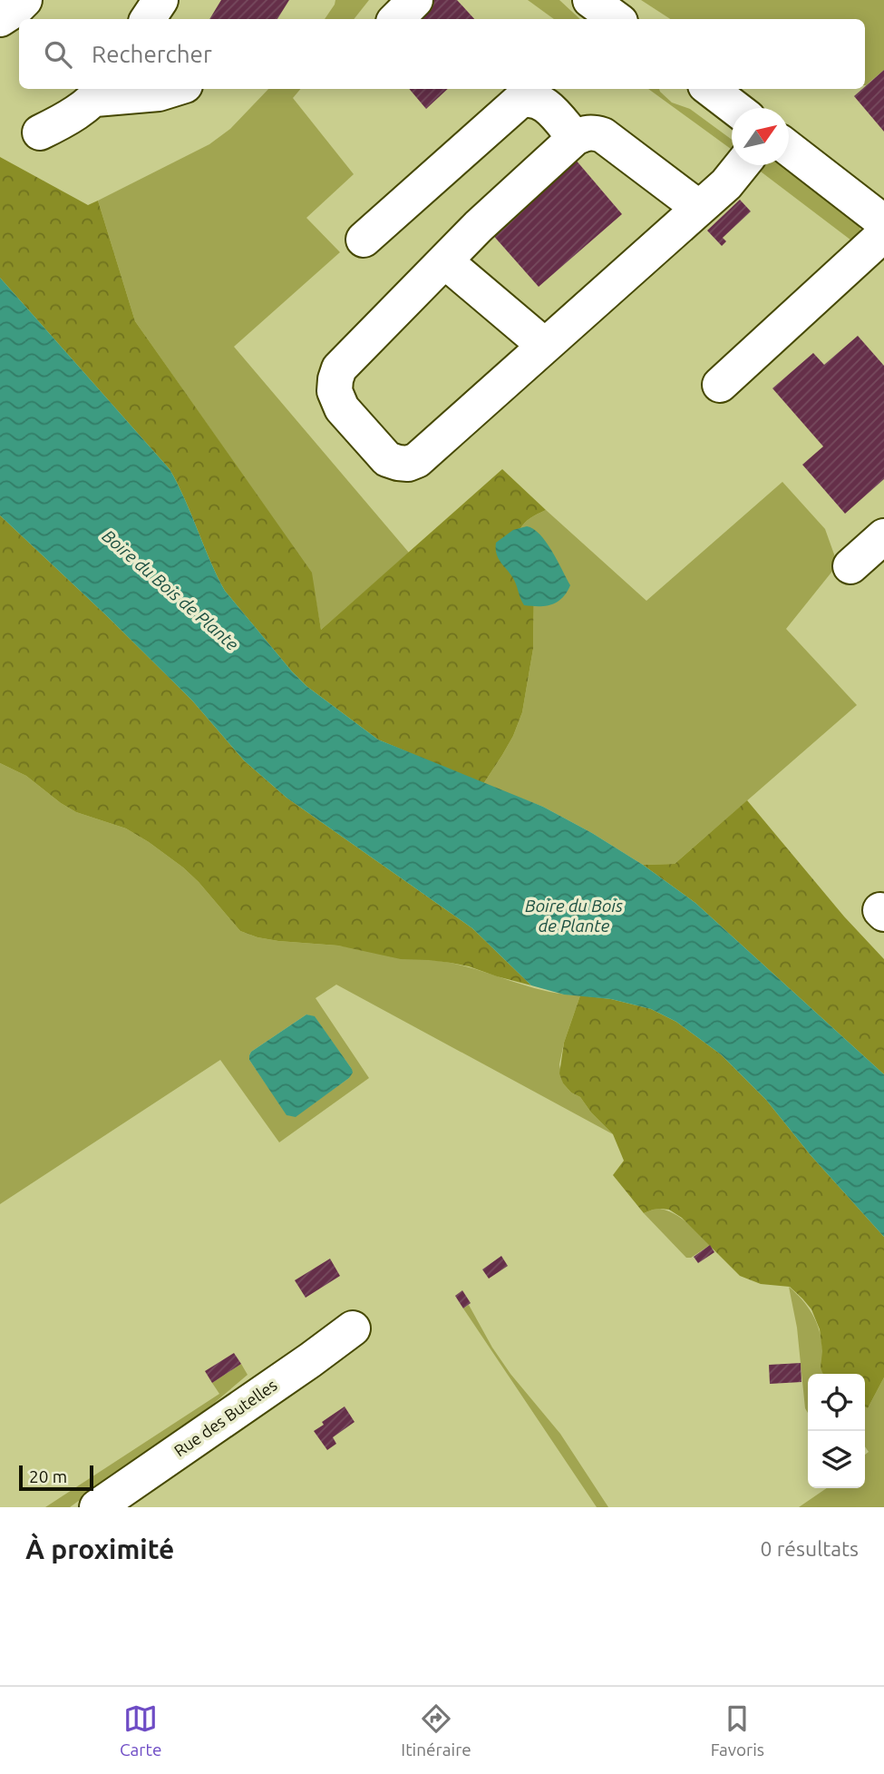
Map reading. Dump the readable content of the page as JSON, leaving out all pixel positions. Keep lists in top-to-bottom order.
{
  "streets": {
    "street": ["Rue des Butelles"]
  },
  "water": ["Boire du Bois de Plante"],
  "scale_bar": "20 m",
  "north": "top right",
  "page": {
    "search": "Rechercher",
    "scale": "20 m",
    "heading": ["À proximité", "0 résultats"],
    "nav": ["Carte", "Itinéraire", "Favoris"]
  }
}
